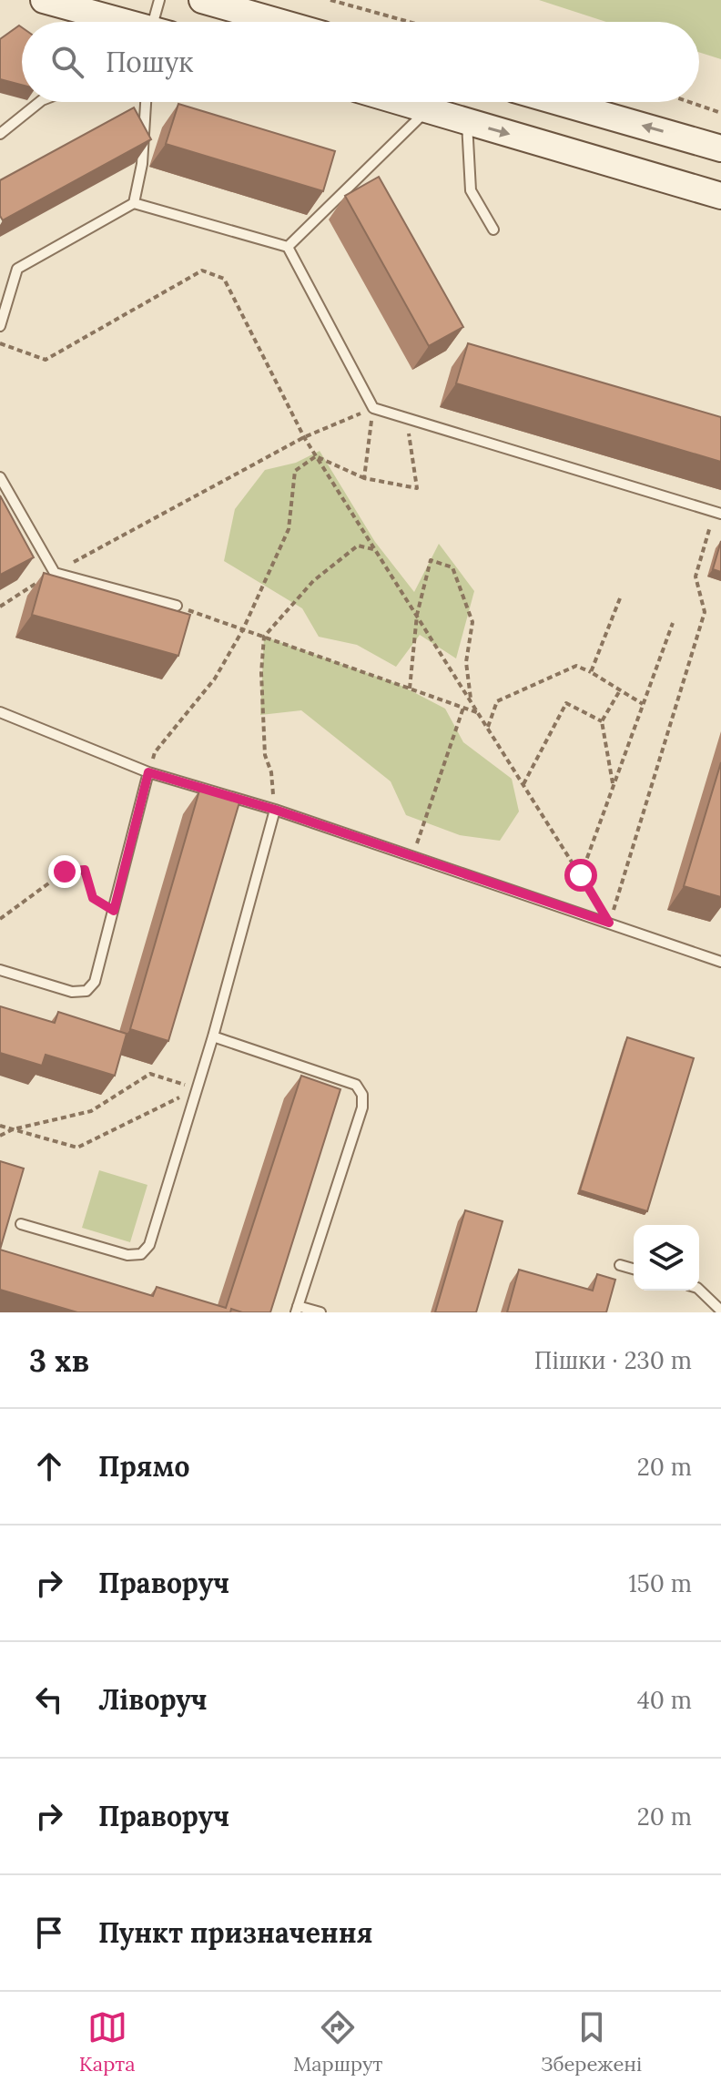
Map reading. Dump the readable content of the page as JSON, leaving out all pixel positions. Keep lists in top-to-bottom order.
{
  "page": {
    "search": "Пошук",
    "heading": ["3 хв", "Пішки · 230 m"],
    "list": [
      ["Прямо", "20 m"],
      ["Праворуч", "150 m"],
      ["Ліворуч", "40 m"],
      ["Праворуч", "20 m"],
      "Пункт призначення"
    ],
    "nav": ["Карта", "Маршрут", "Збережені"]
  }
}
